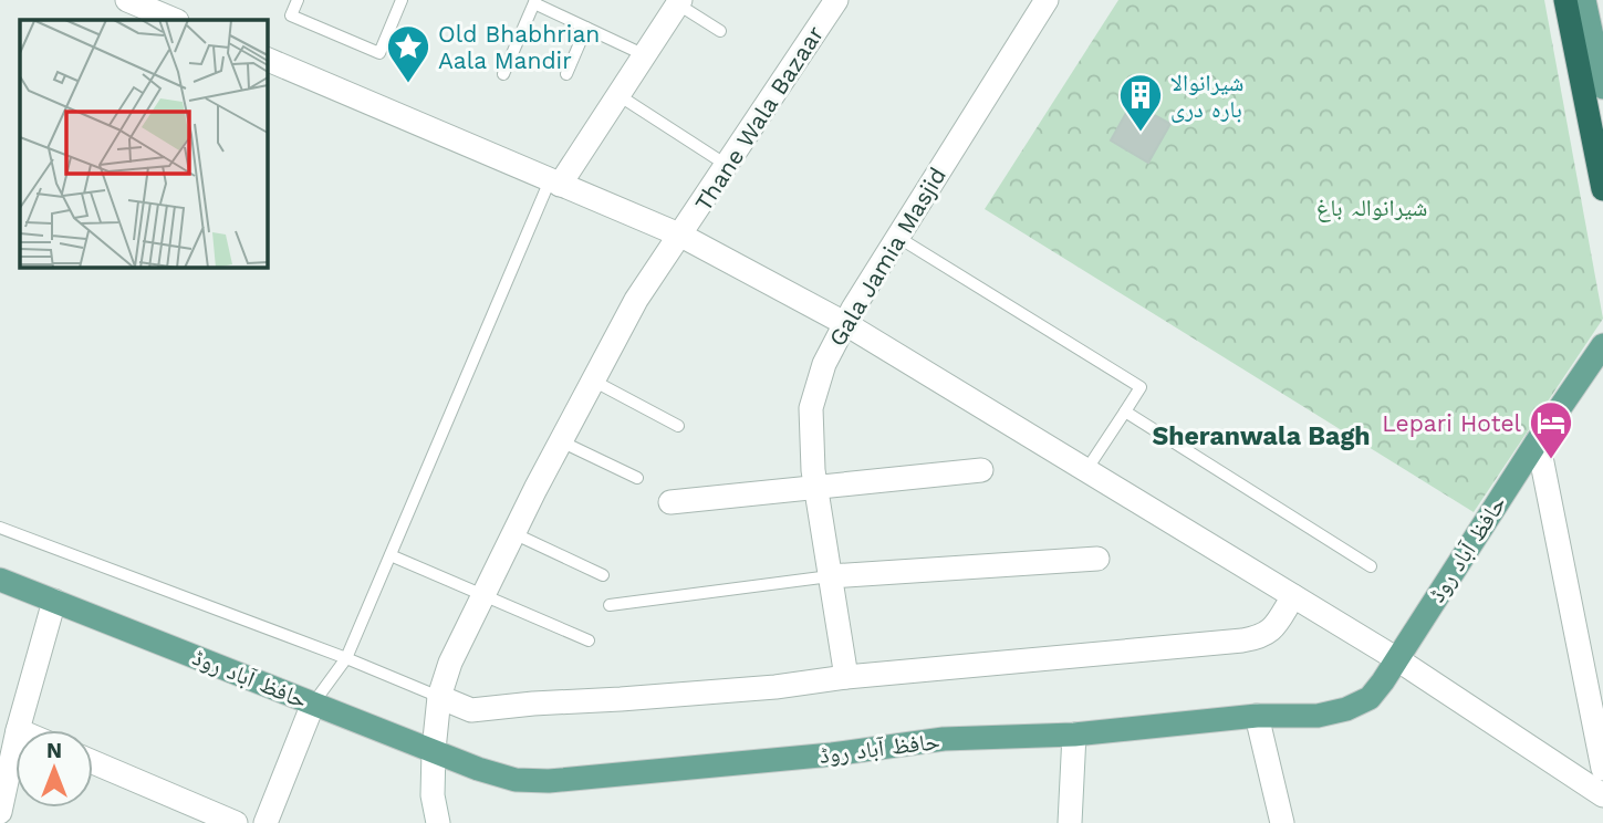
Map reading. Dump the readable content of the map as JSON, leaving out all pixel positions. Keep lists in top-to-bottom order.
{
  "streets": {
    "main road": ["حافظ آباد روڈ"],
    "street": ["Thane Wala Bazaar", "Gala Jamia Masjid"]
  },
  "crossings": [
    ["Thane Wala Bazaar", "حافظ آباد روڈ"]
  ],
  "districts": ["Sheranwala Bagh"],
  "parks": ["شیرانوالہ باغ"],
  "places": {
    "place": ["Old Bhabhrian Aala Mandir"],
    "building": ["شیرانوالا بارہ دری"],
    "hotel": ["Lepari Hotel"]
  },
  "north": "top"
}
